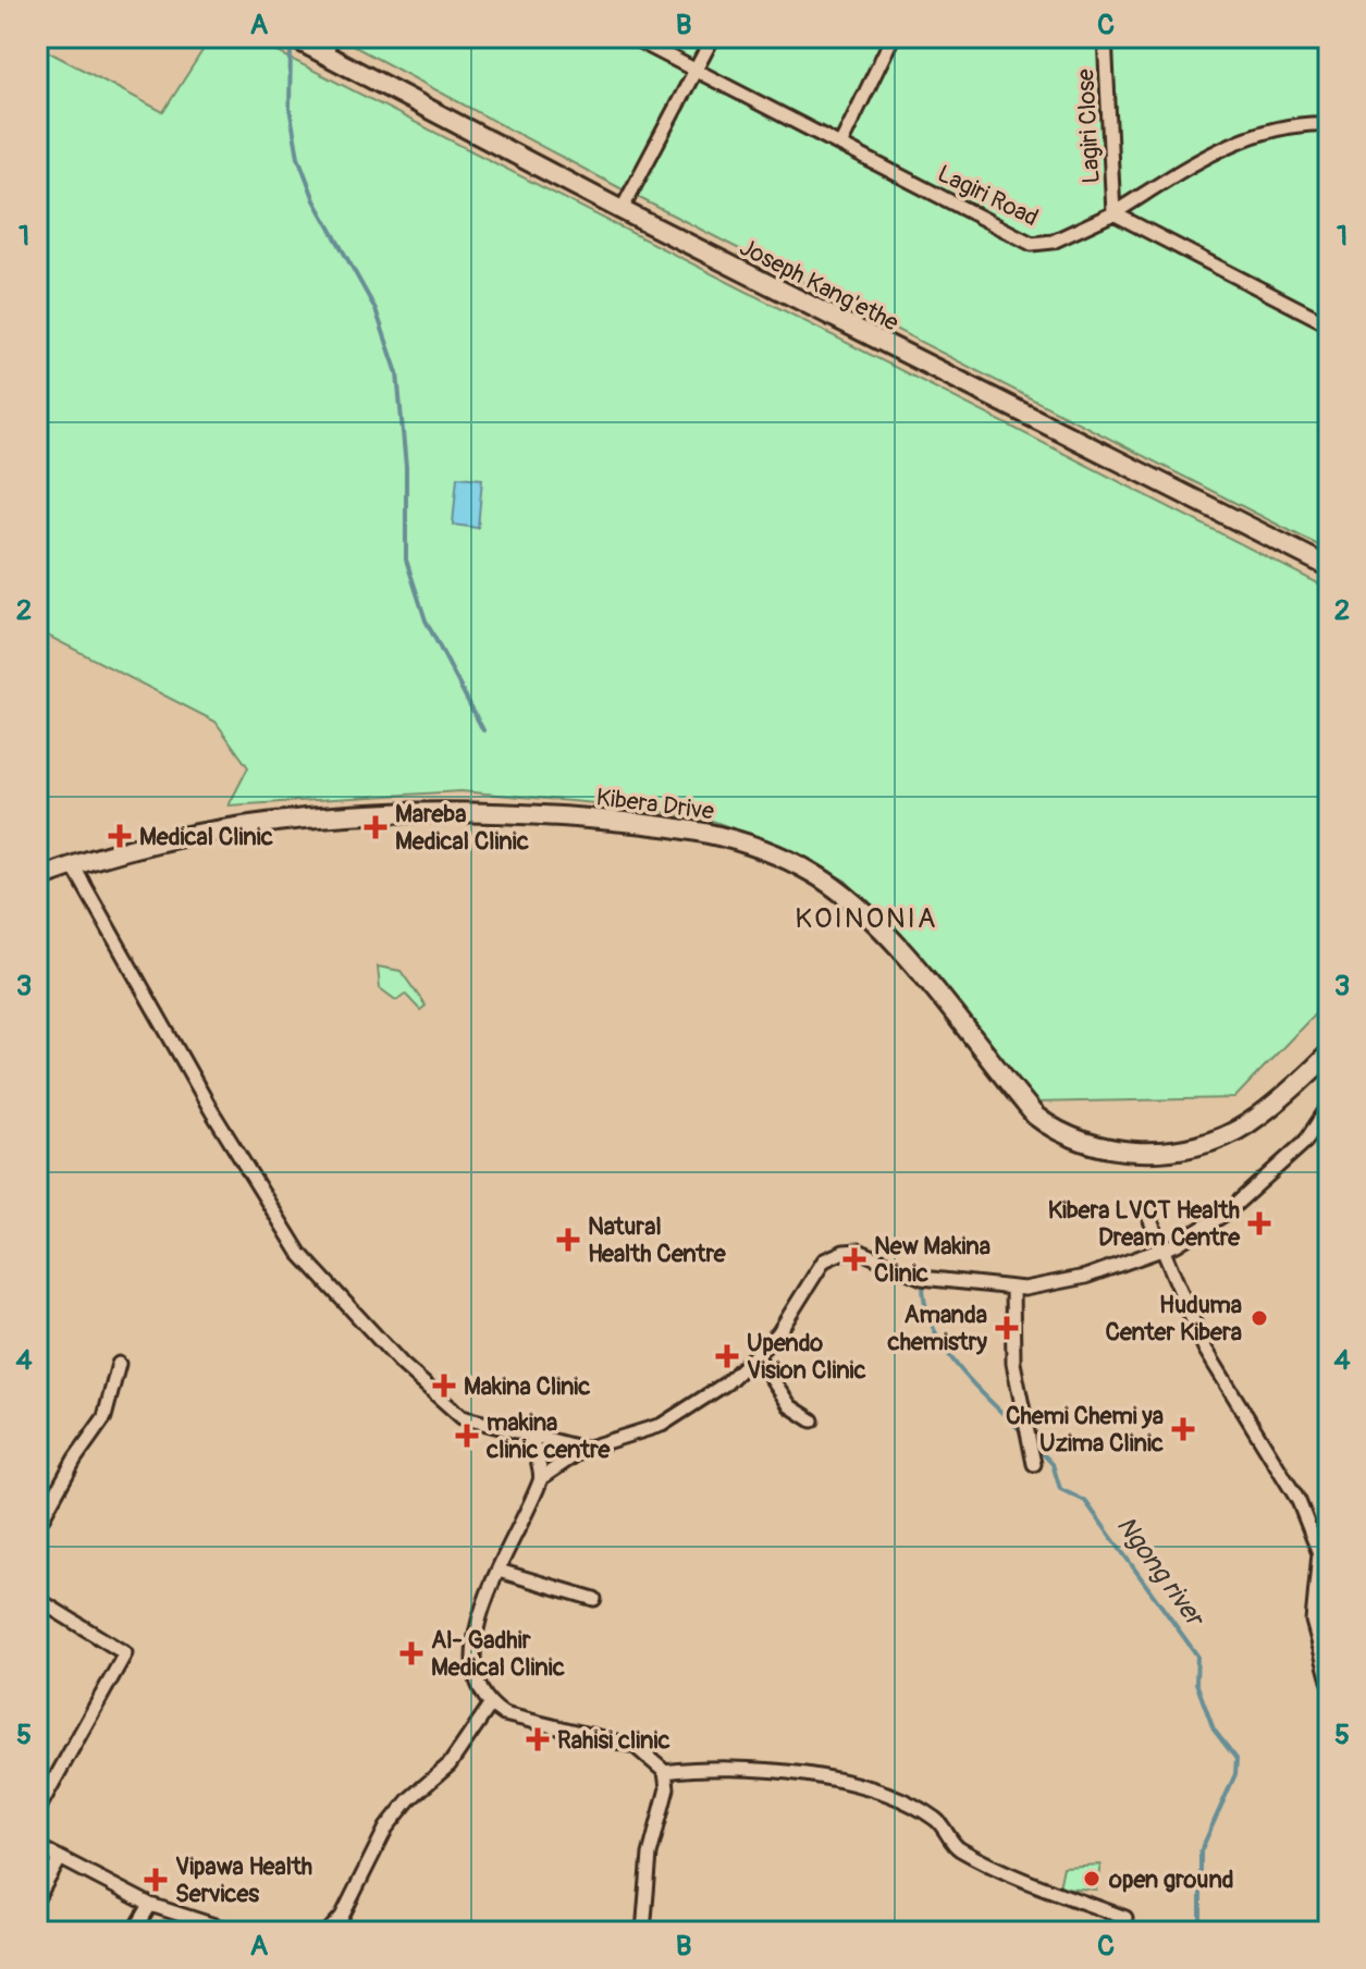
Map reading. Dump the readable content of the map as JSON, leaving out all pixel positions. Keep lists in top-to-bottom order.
{
  "streets": {
    "street": [
      "Lagiri Close",
      "Lagiri Road",
      "Joseph Kang'ethe",
      "Kibera Drive"
    ]
  },
  "crossings": [
    ["Lagiri Close", "Lagiri Road"]
  ],
  "districts": ["KOINONIA"],
  "water": ["Ngong river"],
  "places": {
    "health": [
      "Mareba Medical Clinic",
      "Medical Clinic",
      "Kibera LVCT Health Dream Centre",
      "Natural Health Centre",
      "New Makina Clinic",
      "Amanda chemistry",
      "Upendo Vision Clinic",
      "Makina Clinic",
      "Chemi Chemi ya Uzima Clinic",
      "makina clinic centre",
      "Al- Gadhir Medical Clinic",
      "Rahisi clinic",
      "Vipawa Health Services"
    ],
    "other": ["Huduma Center Kibera", "open ground"]
  },
  "grid": {
    "columns": ["A", "B", "C"],
    "rows": [
      "1",
      "2",
      "3",
      "4",
      "5"
    ]
  }
}
